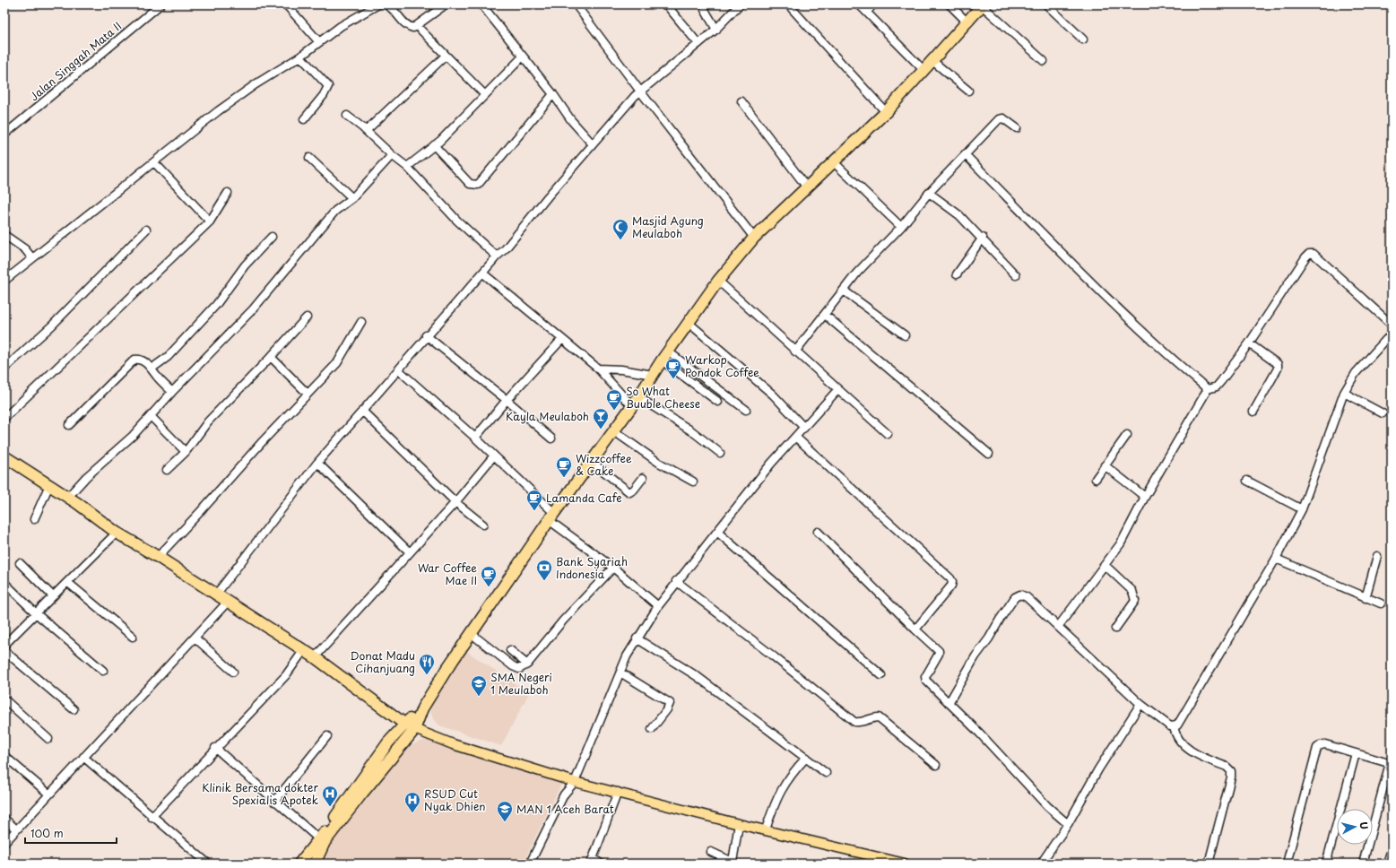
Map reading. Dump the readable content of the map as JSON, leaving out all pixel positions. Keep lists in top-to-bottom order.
{
  "streets": {
    "street": ["Jalan Singgah Mata II"]
  },
  "places": {
    "mosque": ["Masjid Agung Meulaboh"],
    "cafe": [
      "Warkop Pondok Coffee",
      "So What Buuble Cheese",
      "Wizzcoffee & Cake",
      "Lamanda Cafe",
      "War Coffee Mae II"
    ],
    "bar": ["Kayla Meulaboh"],
    "bank": ["Bank Syariah Indonesia"],
    "restaurant": ["Donat Madu Cihanjuang"],
    "school or university": ["SMA Negeri 1 Meulaboh", "MAN 1 Aceh Barat"],
    "hospital": ["Klinik Bersama dokter Spexialis Apotek", "RSUD Cut Nyak Dhien"]
  },
  "scale_bar": "100 m",
  "north": "right"
}
